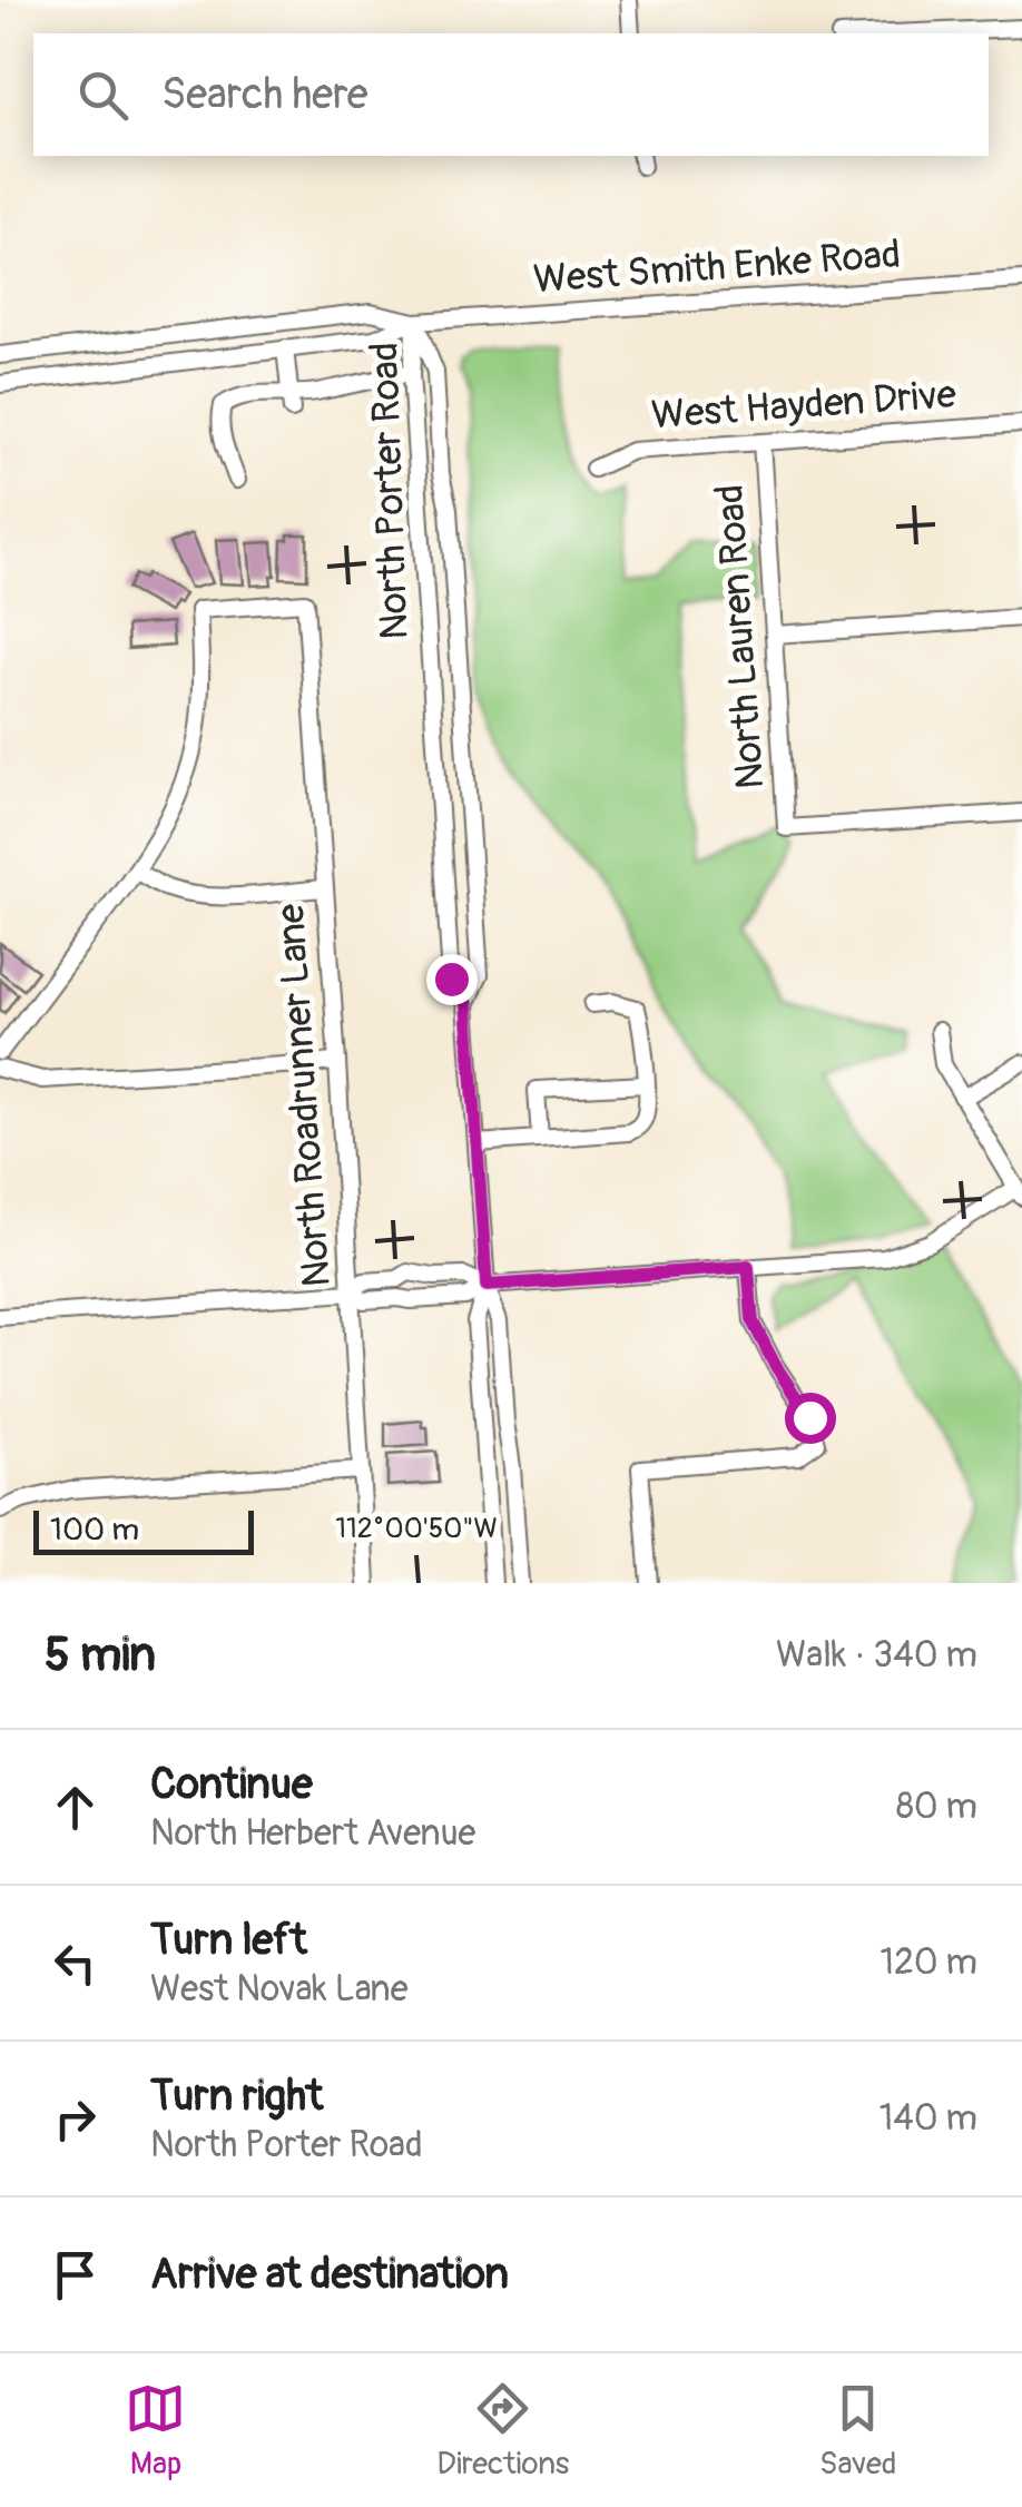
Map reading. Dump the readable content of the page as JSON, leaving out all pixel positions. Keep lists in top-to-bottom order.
{
  "streets": {
    "street": [
      "West Smith Enke Road",
      "West Hayden Drive",
      "North Porter Road",
      "North Lauren Road",
      "North Roadrunner Lane"
    ]
  },
  "crossings": [
    ["West Smith Enke Road", "North Porter Road"],
    ["West Hayden Drive", "North Lauren Road"]
  ],
  "scale_bar": "100 m",
  "page": {
    "search": "Search here",
    "scale": "100 m",
    "heading": ["5 min", "Walk · 340 m"],
    "list": [
      ["Continue", "North Herbert Avenue", "80 m"],
      ["Turn left", "West Novak Lane", "120 m"],
      ["Turn right", "North Porter Road", "140 m"],
      "Arrive at destination"
    ],
    "nav": ["Map", "Directions", "Saved"]
  },
  "coordinates": ["112°00'50\"W"]
}
